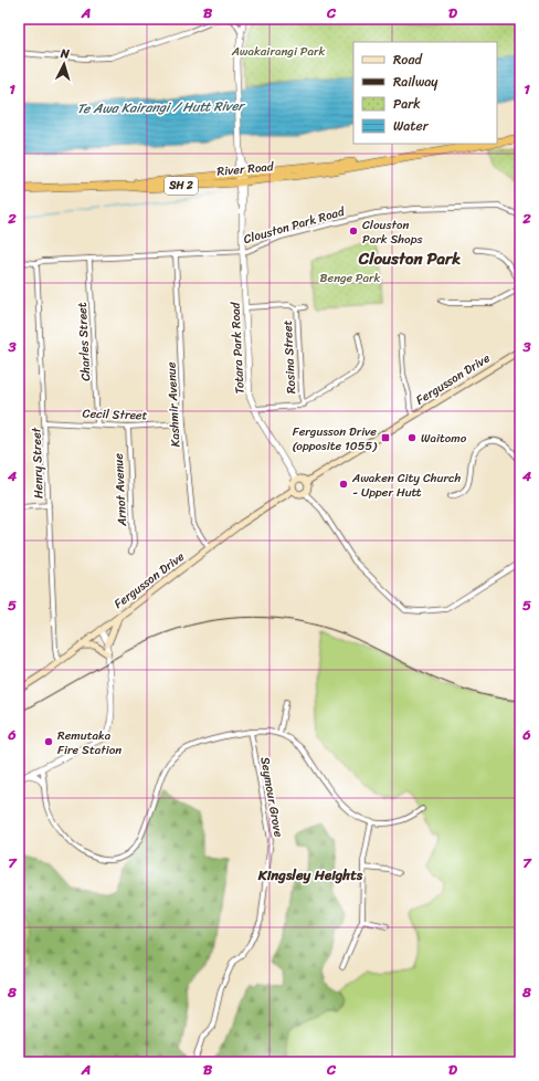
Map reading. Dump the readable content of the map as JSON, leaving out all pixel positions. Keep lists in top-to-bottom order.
{
  "streets": {
    "highway": ["River Road", "SH 2"],
    "main road": ["Fergusson Drive"],
    "street": [
      "Clouston Park Road",
      "Charles Street",
      "Totara Park Road",
      "Rosina Street",
      "Kashmir Avenue",
      "Cecil Street",
      "Henry Street",
      "Arnot Avenue",
      "Seymour Grove"
    ]
  },
  "crossings": [
    ["River Road", "Totara Park Road"],
    ["Clouston Park Road", "Charles Street"],
    ["Clouston Park Road", "Totara Park Road"],
    ["Clouston Park Road", "Kashmir Avenue"],
    ["Clouston Park Road", "Henry Street"],
    ["Charles Street", "Cecil Street"],
    ["Totara Park Road", "Rosina Street"],
    ["Totara Park Road", "Fergusson Drive"],
    ["Fergusson Drive", "Kashmir Avenue"],
    ["Fergusson Drive", "Henry Street"],
    ["Kashmir Avenue", "Cecil Street"],
    ["Cecil Street", "Henry Street"],
    ["Cecil Street", "Arnot Avenue"]
  ],
  "districts": ["Clouston Park", "Kingsley Heights"],
  "water": ["Te Awa Kairangi / Hutt River"],
  "parks": ["Awakairangi Park", "Benge Park"],
  "places": {
    "other": [
      "Clouston Park Shops",
      "Waitomo",
      "Awaken City Church - Upper Hutt",
      "Remutaka Fire Station"
    ],
    "transit": ["Fergusson Drive (opposite 1055)"]
  },
  "legend": [
    "Road",
    "Railway",
    "Park",
    "Water"
  ],
  "north": "top",
  "grid": {
    "columns": [
      "A",
      "B",
      "C",
      "D"
    ],
    "rows": [
      "1",
      "2",
      "3",
      "4",
      "5",
      "6",
      "7",
      "8"
    ]
  }
}
